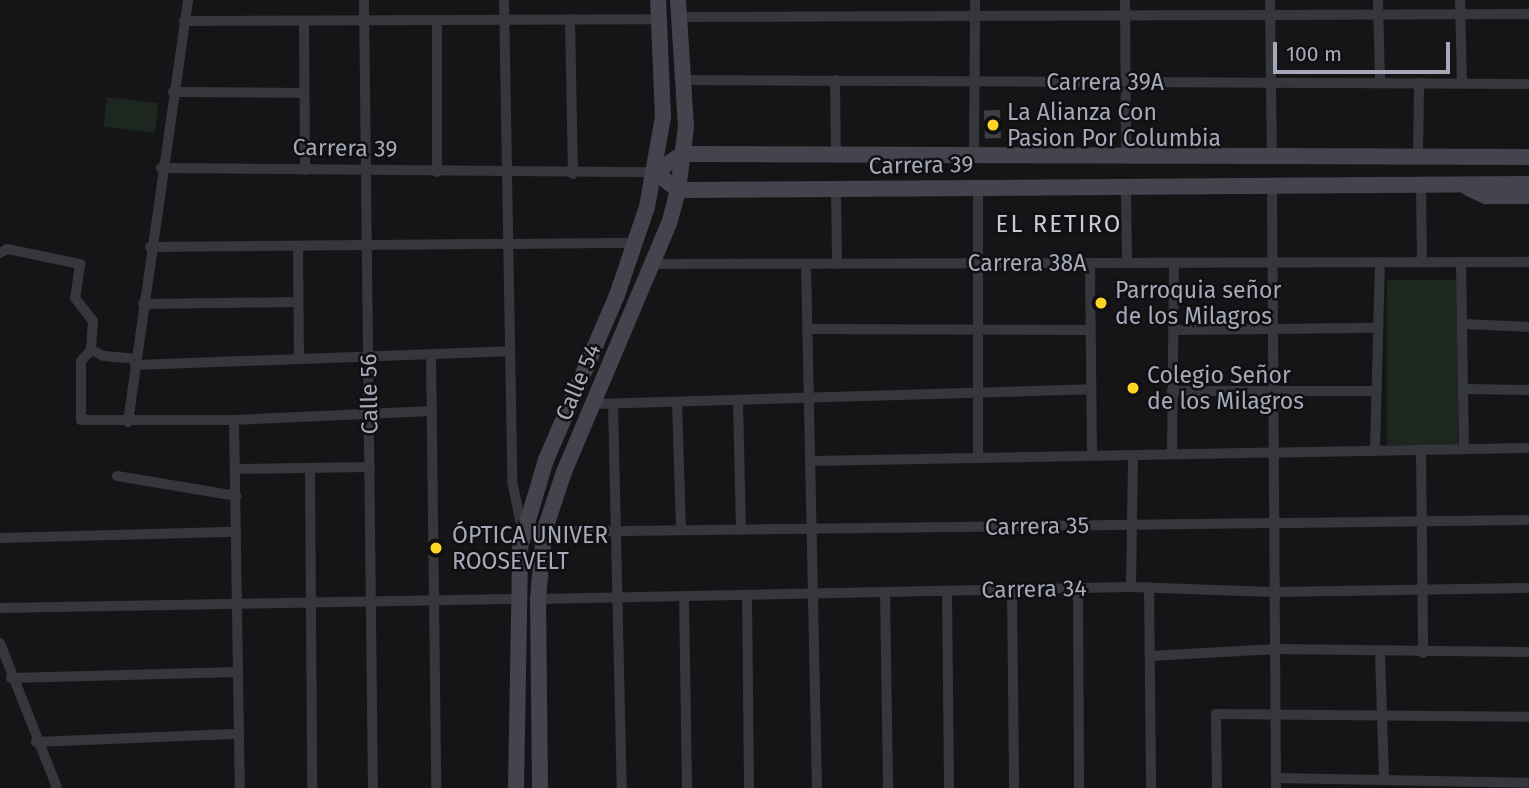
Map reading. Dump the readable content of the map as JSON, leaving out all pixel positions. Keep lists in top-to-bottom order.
{
  "streets": {
    "main road": ["Carrera 39", "Calle 54"],
    "street": [
      "Carrera 39A",
      "Carrera 38A",
      "Calle 56",
      "Carrera 35",
      "Carrera 34"
    ]
  },
  "crossings": [
    ["Carrera 39A", "Calle 54"],
    ["Carrera 39", "Calle 54"],
    ["Carrera 39", "Calle 56"],
    ["Carrera 38A", "Calle 54"],
    ["Calle 54", "Carrera 35"],
    ["Calle 54", "Carrera 34"]
  ],
  "districts": ["EL RETIRO"],
  "places": [
    "La Alianza Con Pasion Por Columbia",
    "Parroquia señor de los Milagros",
    "Colegio Señor de los Milagros",
    "ÓPTICA UNIVER ROOSEVELT"
  ],
  "scale_bar": "100 m"
}
